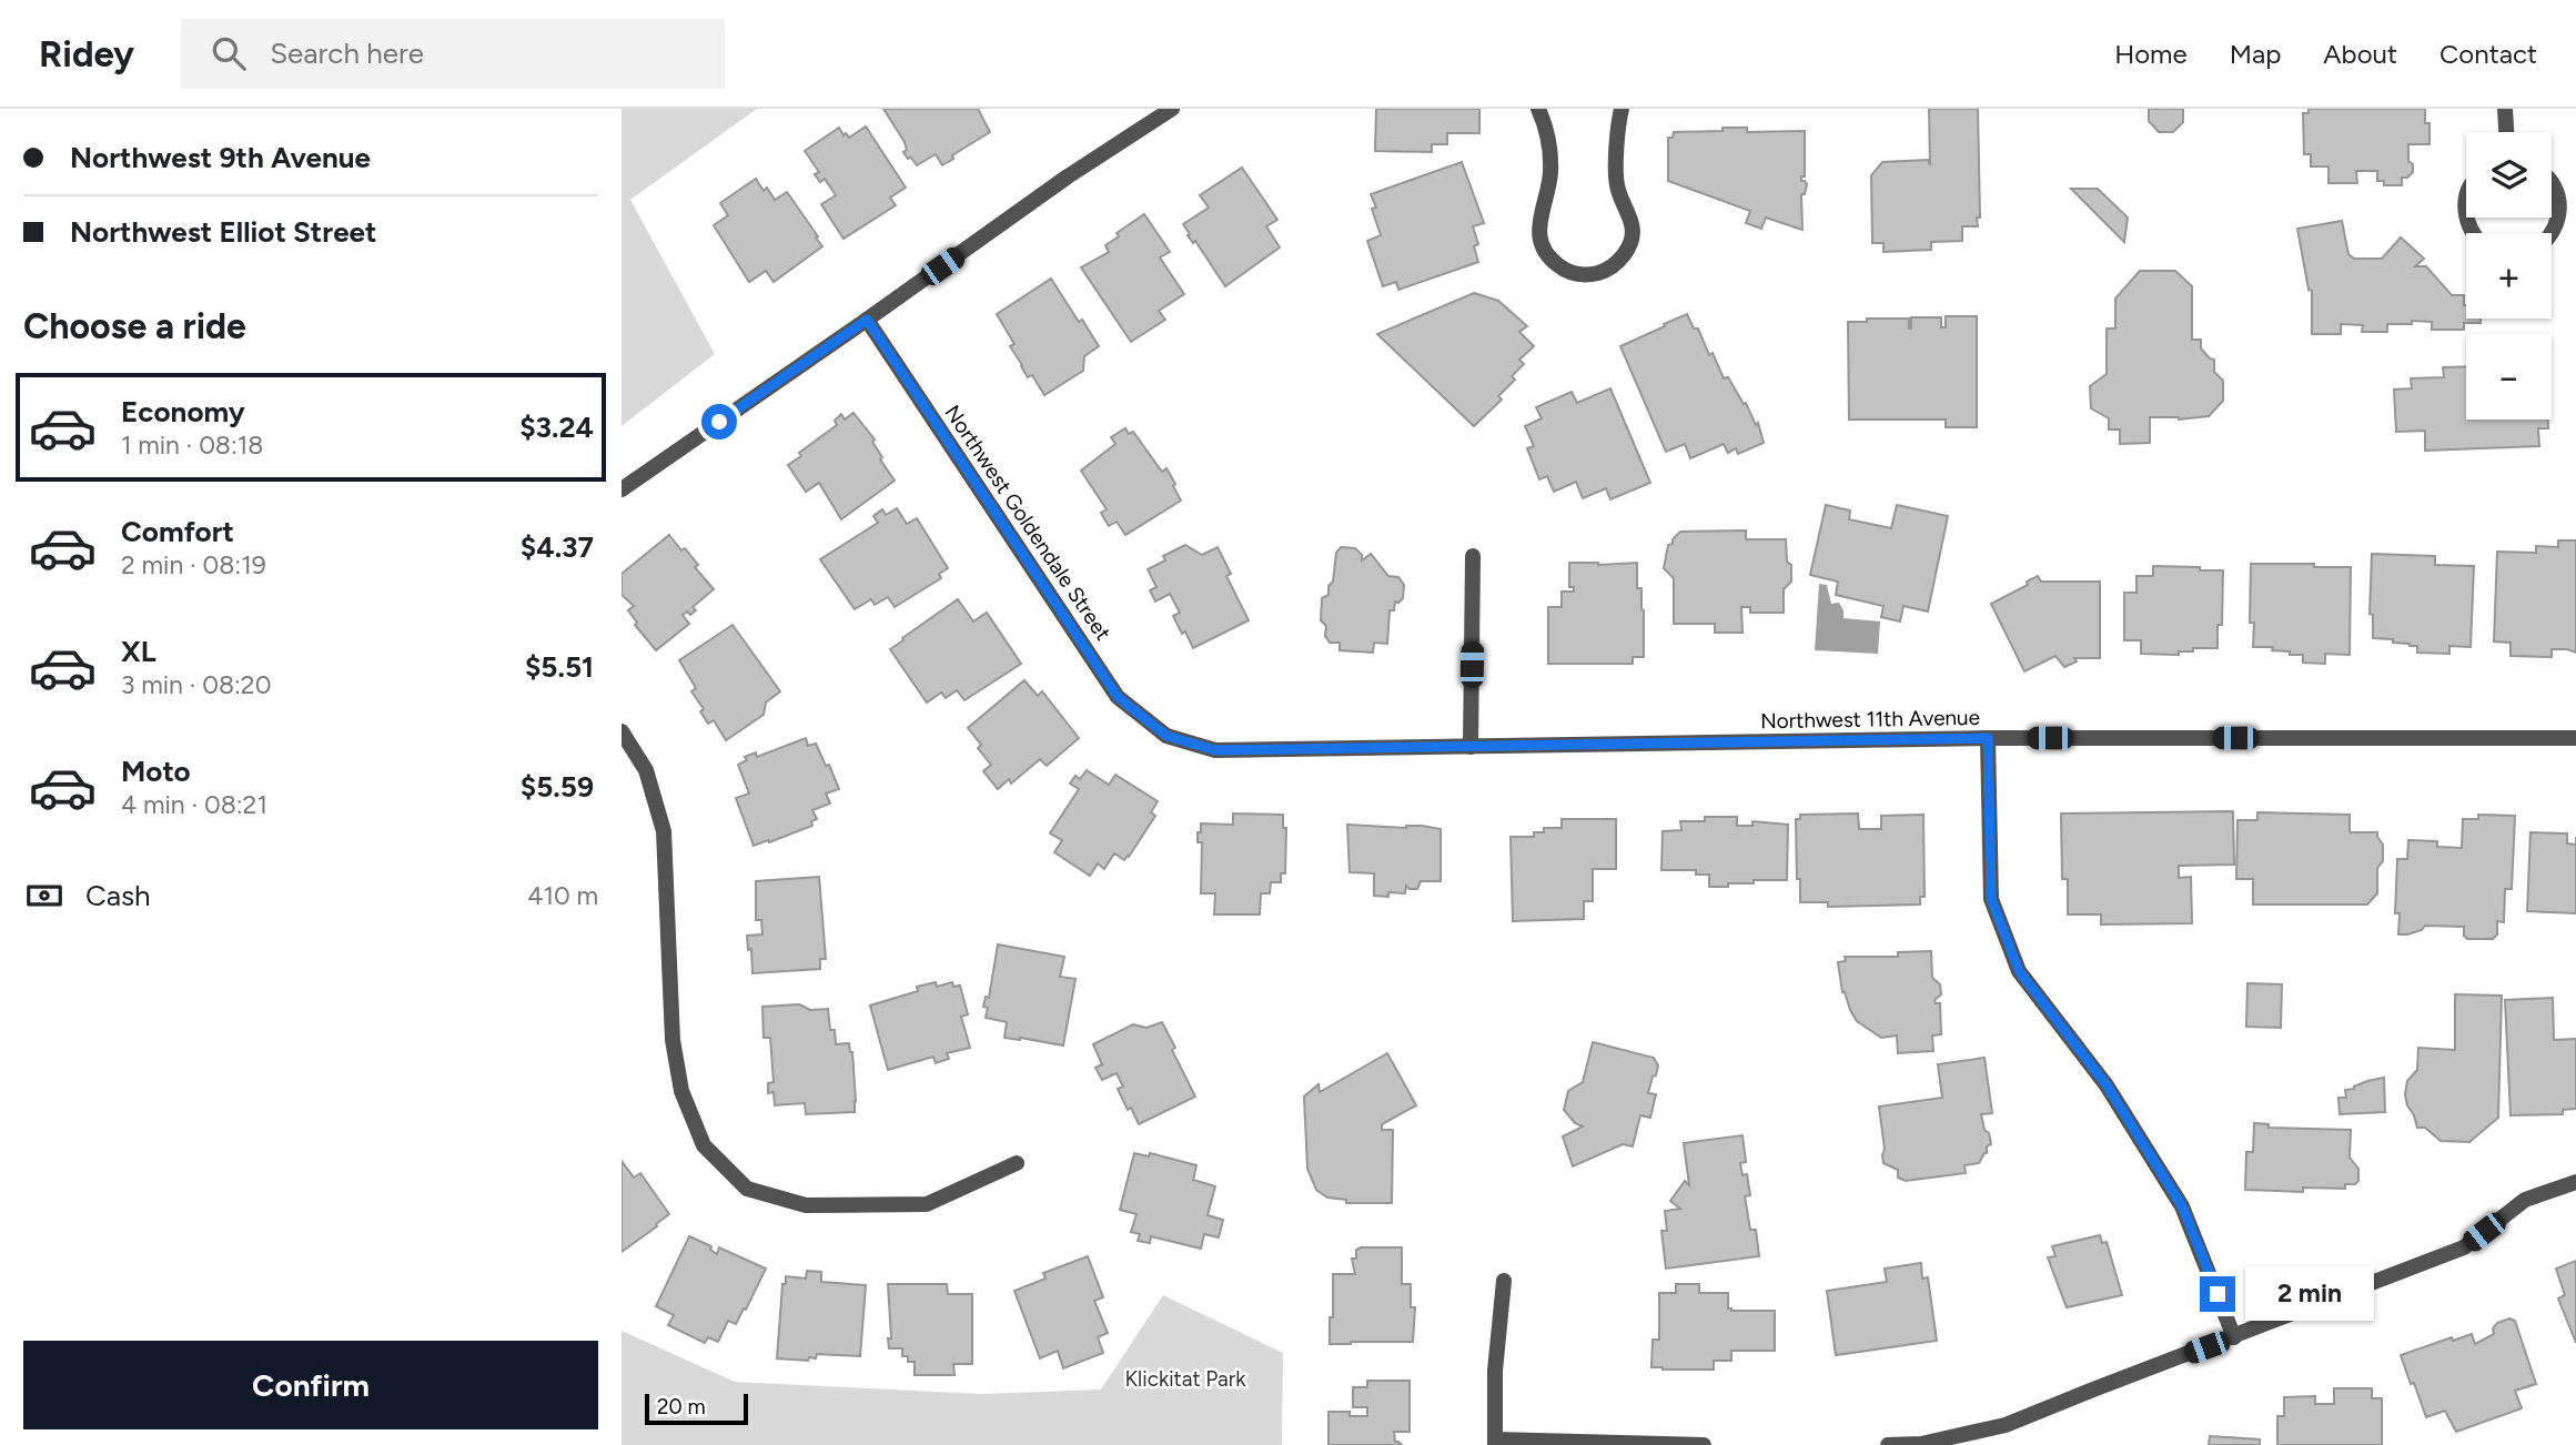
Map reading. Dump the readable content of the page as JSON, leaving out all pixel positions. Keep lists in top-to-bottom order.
{
  "streets": {
    "street": ["Northwest Goldendale Street", "Northwest 11th Avenue"]
  },
  "crossings": [
    ["Northwest Goldendale Street", "Northwest 11th Avenue"]
  ],
  "parks": ["Klickitat Park"],
  "scale_bar": "20 m",
  "page": {
    "header": "Ridey",
    "search": "Search here",
    "nav": [
      "Home",
      "Map",
      "About",
      "Contact"
    ],
    "banner": ["Northwest 9th Avenue", "Northwest Elliot Street"],
    "map_buttons": ["+", "−"],
    "heading": "Choose a ride",
    "list": [
      {
        "name": "Economy",
        "note": "1 min · 08:18",
        "value": "$3.24"
      },
      {
        "name": "Comfort",
        "note": "2 min · 08:19",
        "value": "$4.37"
      },
      {
        "name": "XL",
        "note": "3 min · 08:20",
        "value": "$5.51"
      },
      {
        "name": "Moto",
        "note": "4 min · 08:21",
        "value": "$5.59"
      }
    ],
    "pay": ["Cash", "410 m"],
    "bubble": "2 min",
    "buttons": "Confirm",
    "scale": "20 m"
  }
}
